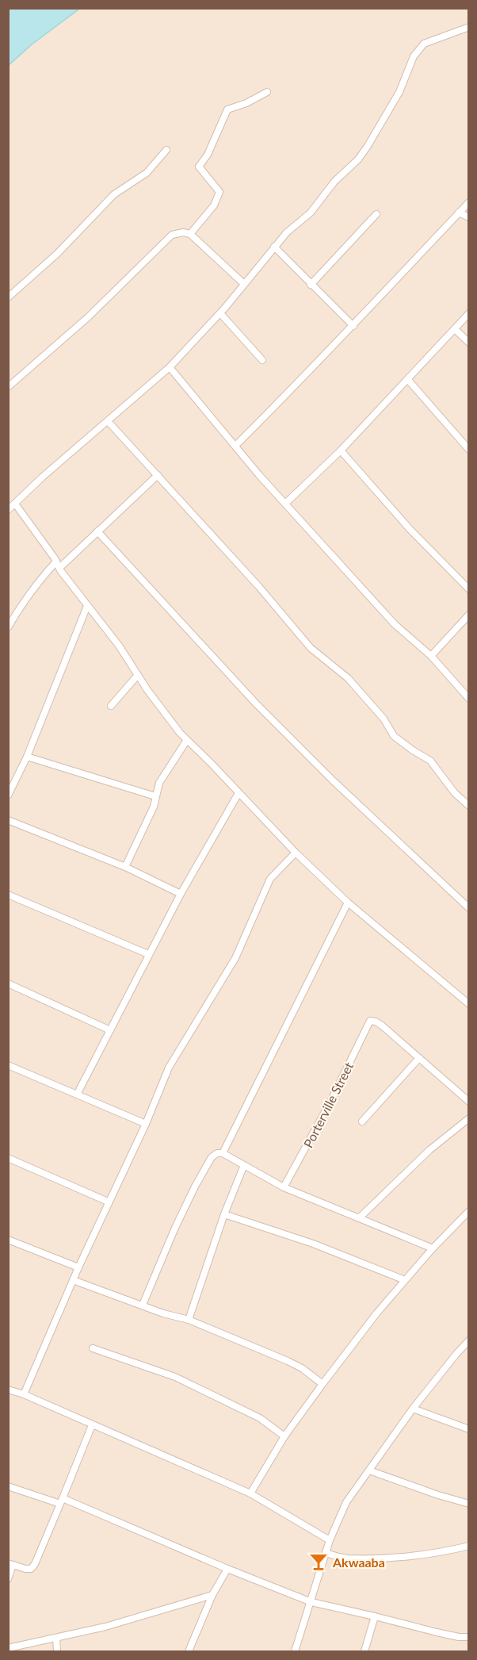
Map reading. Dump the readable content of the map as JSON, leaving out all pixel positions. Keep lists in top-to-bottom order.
{
  "streets": {
    "street": ["Porterville Street"]
  },
  "places": {
    "bar": ["Akwaaba"]
  }
}
